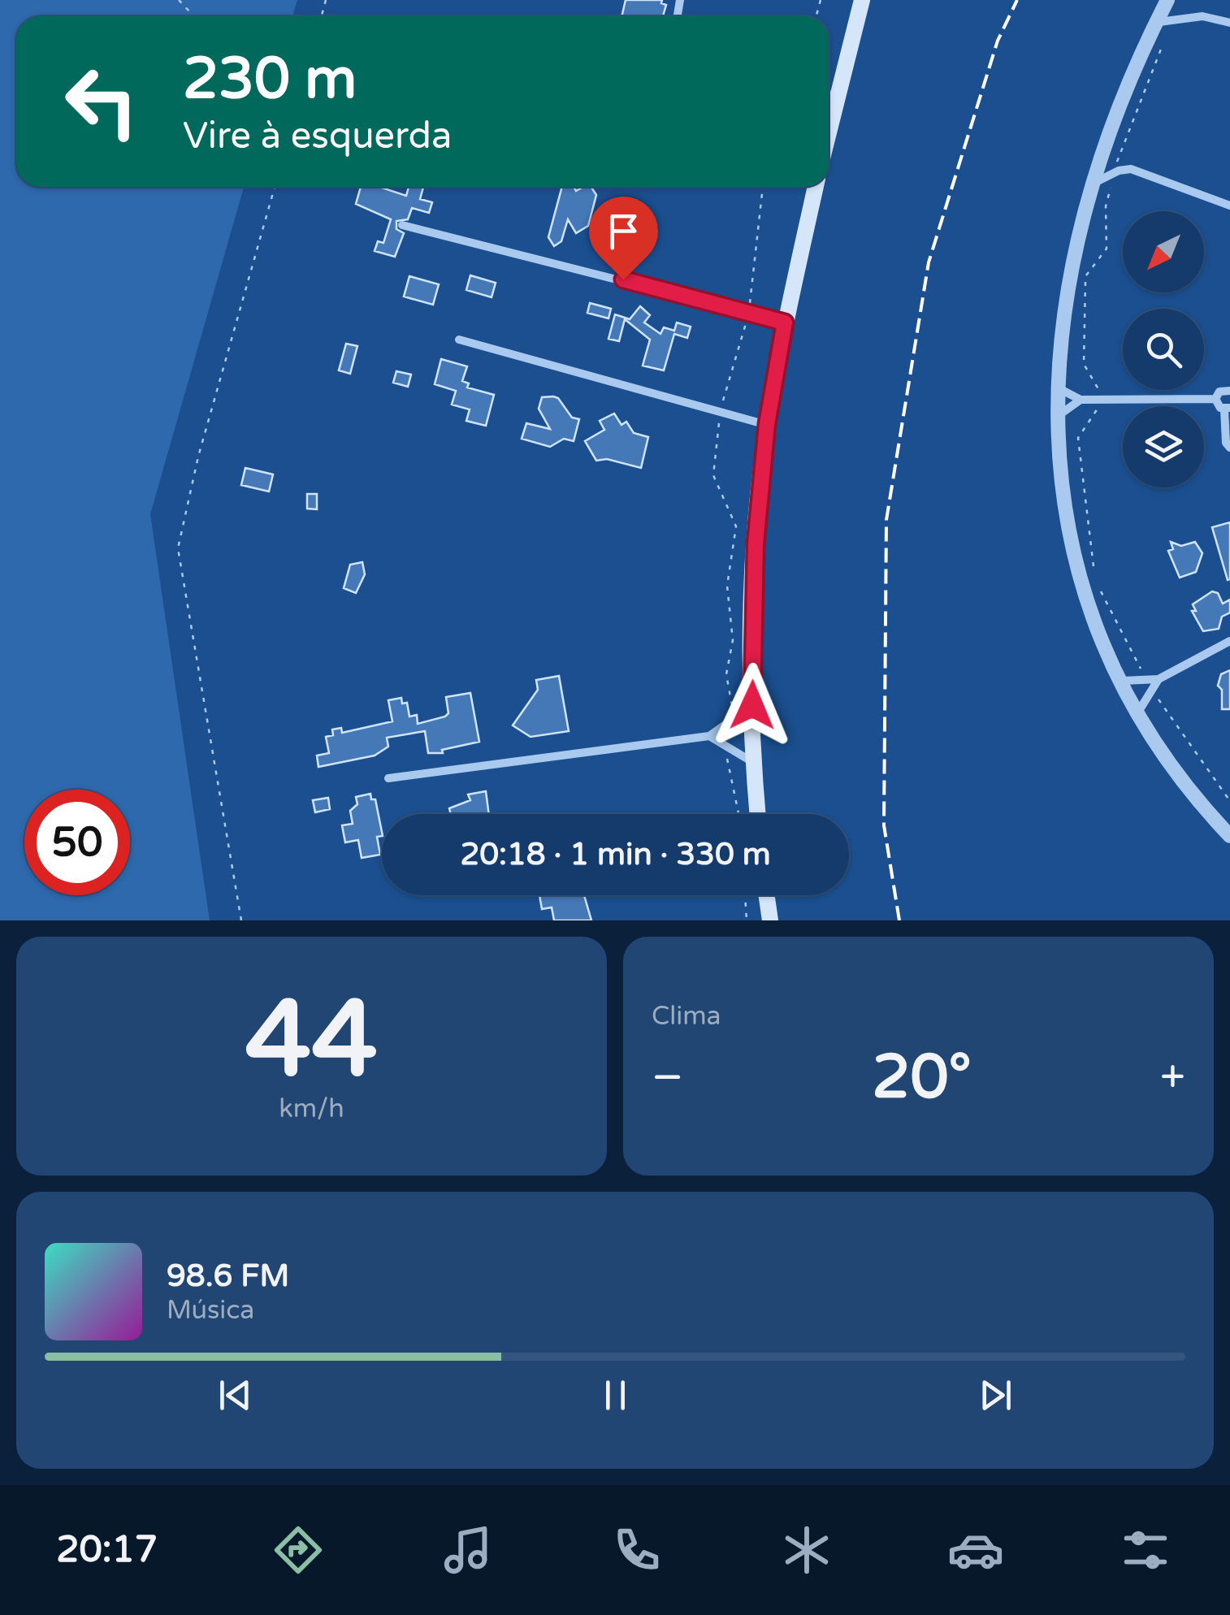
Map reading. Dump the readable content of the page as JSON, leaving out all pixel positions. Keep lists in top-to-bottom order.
{
  "north": "bottom left",
  "page": {
    "turn": ["230 m", "Vire à esquerda"],
    "limit": "50",
    "trip": "20:18 · 1 min · 330 m",
    "tile": [
      ["44", "km/h"],
      "Clima"
    ],
    "heat": ["−", "20°", "+"],
    "song": ["98.6 FM", "Música"],
    "tabs": "20:17"
  }
}
